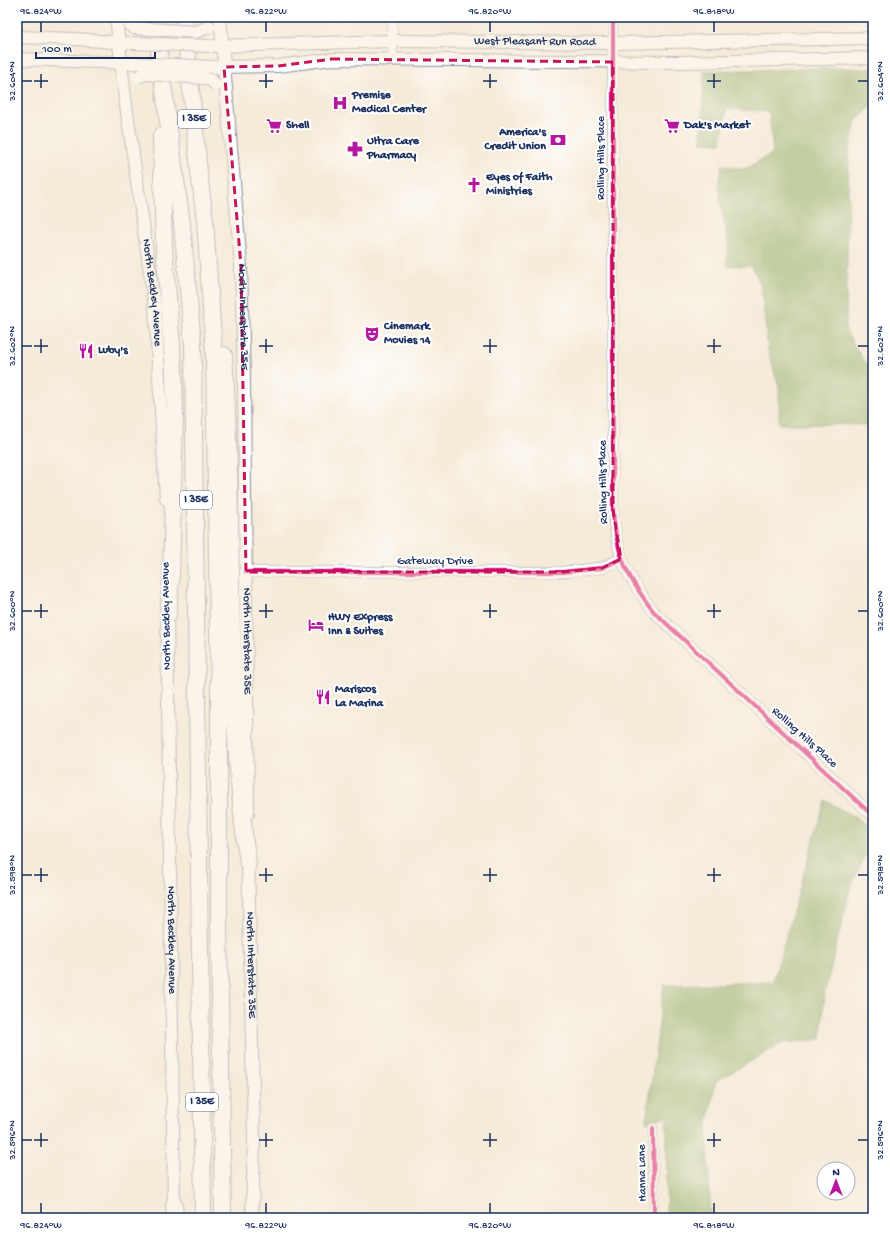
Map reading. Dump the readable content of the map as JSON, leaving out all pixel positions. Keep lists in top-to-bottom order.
{
  "streets": {
    "highway": ["I 35E"],
    "main road": ["West Pleasant Run Road", "North Beckley Avenue", "North Interstate 35E"],
    "street": ["Rolling Hills Place", "Gateway Drive", "Hanna Lane"]
  },
  "crossings": [
    ["West Pleasant Run Road", "Rolling Hills Place"],
    ["West Pleasant Run Road", "North Beckley Avenue"],
    ["West Pleasant Run Road", "North Interstate 35E"],
    ["Rolling Hills Place", "Gateway Drive"],
    ["North Interstate 35E", "Gateway Drive"]
  ],
  "places": {
    "hospital": ["Premise Medical Center"],
    "supermarket": ["Shell", "Dak's Market"],
    "bank": ["America's Credit Union"],
    "pharmacy": ["Ultra Care Pharmacy"],
    "church": ["Eyes of Faith Ministries"],
    "theatre": ["Cinemark Movies 14"],
    "restaurant": ["Luby's", "Mariscos La Marina"],
    "hotel": ["HWY Express Inn & Suites"]
  },
  "scale_bar": "100 m",
  "north": "top",
  "coordinates": [
    "96.824°W",
    "96.822°W",
    "96.820°W",
    "96.818°W",
    "32.604°N",
    "32.602°N",
    "32.600°N",
    "32.598°N",
    "32.596°N"
  ]
}
